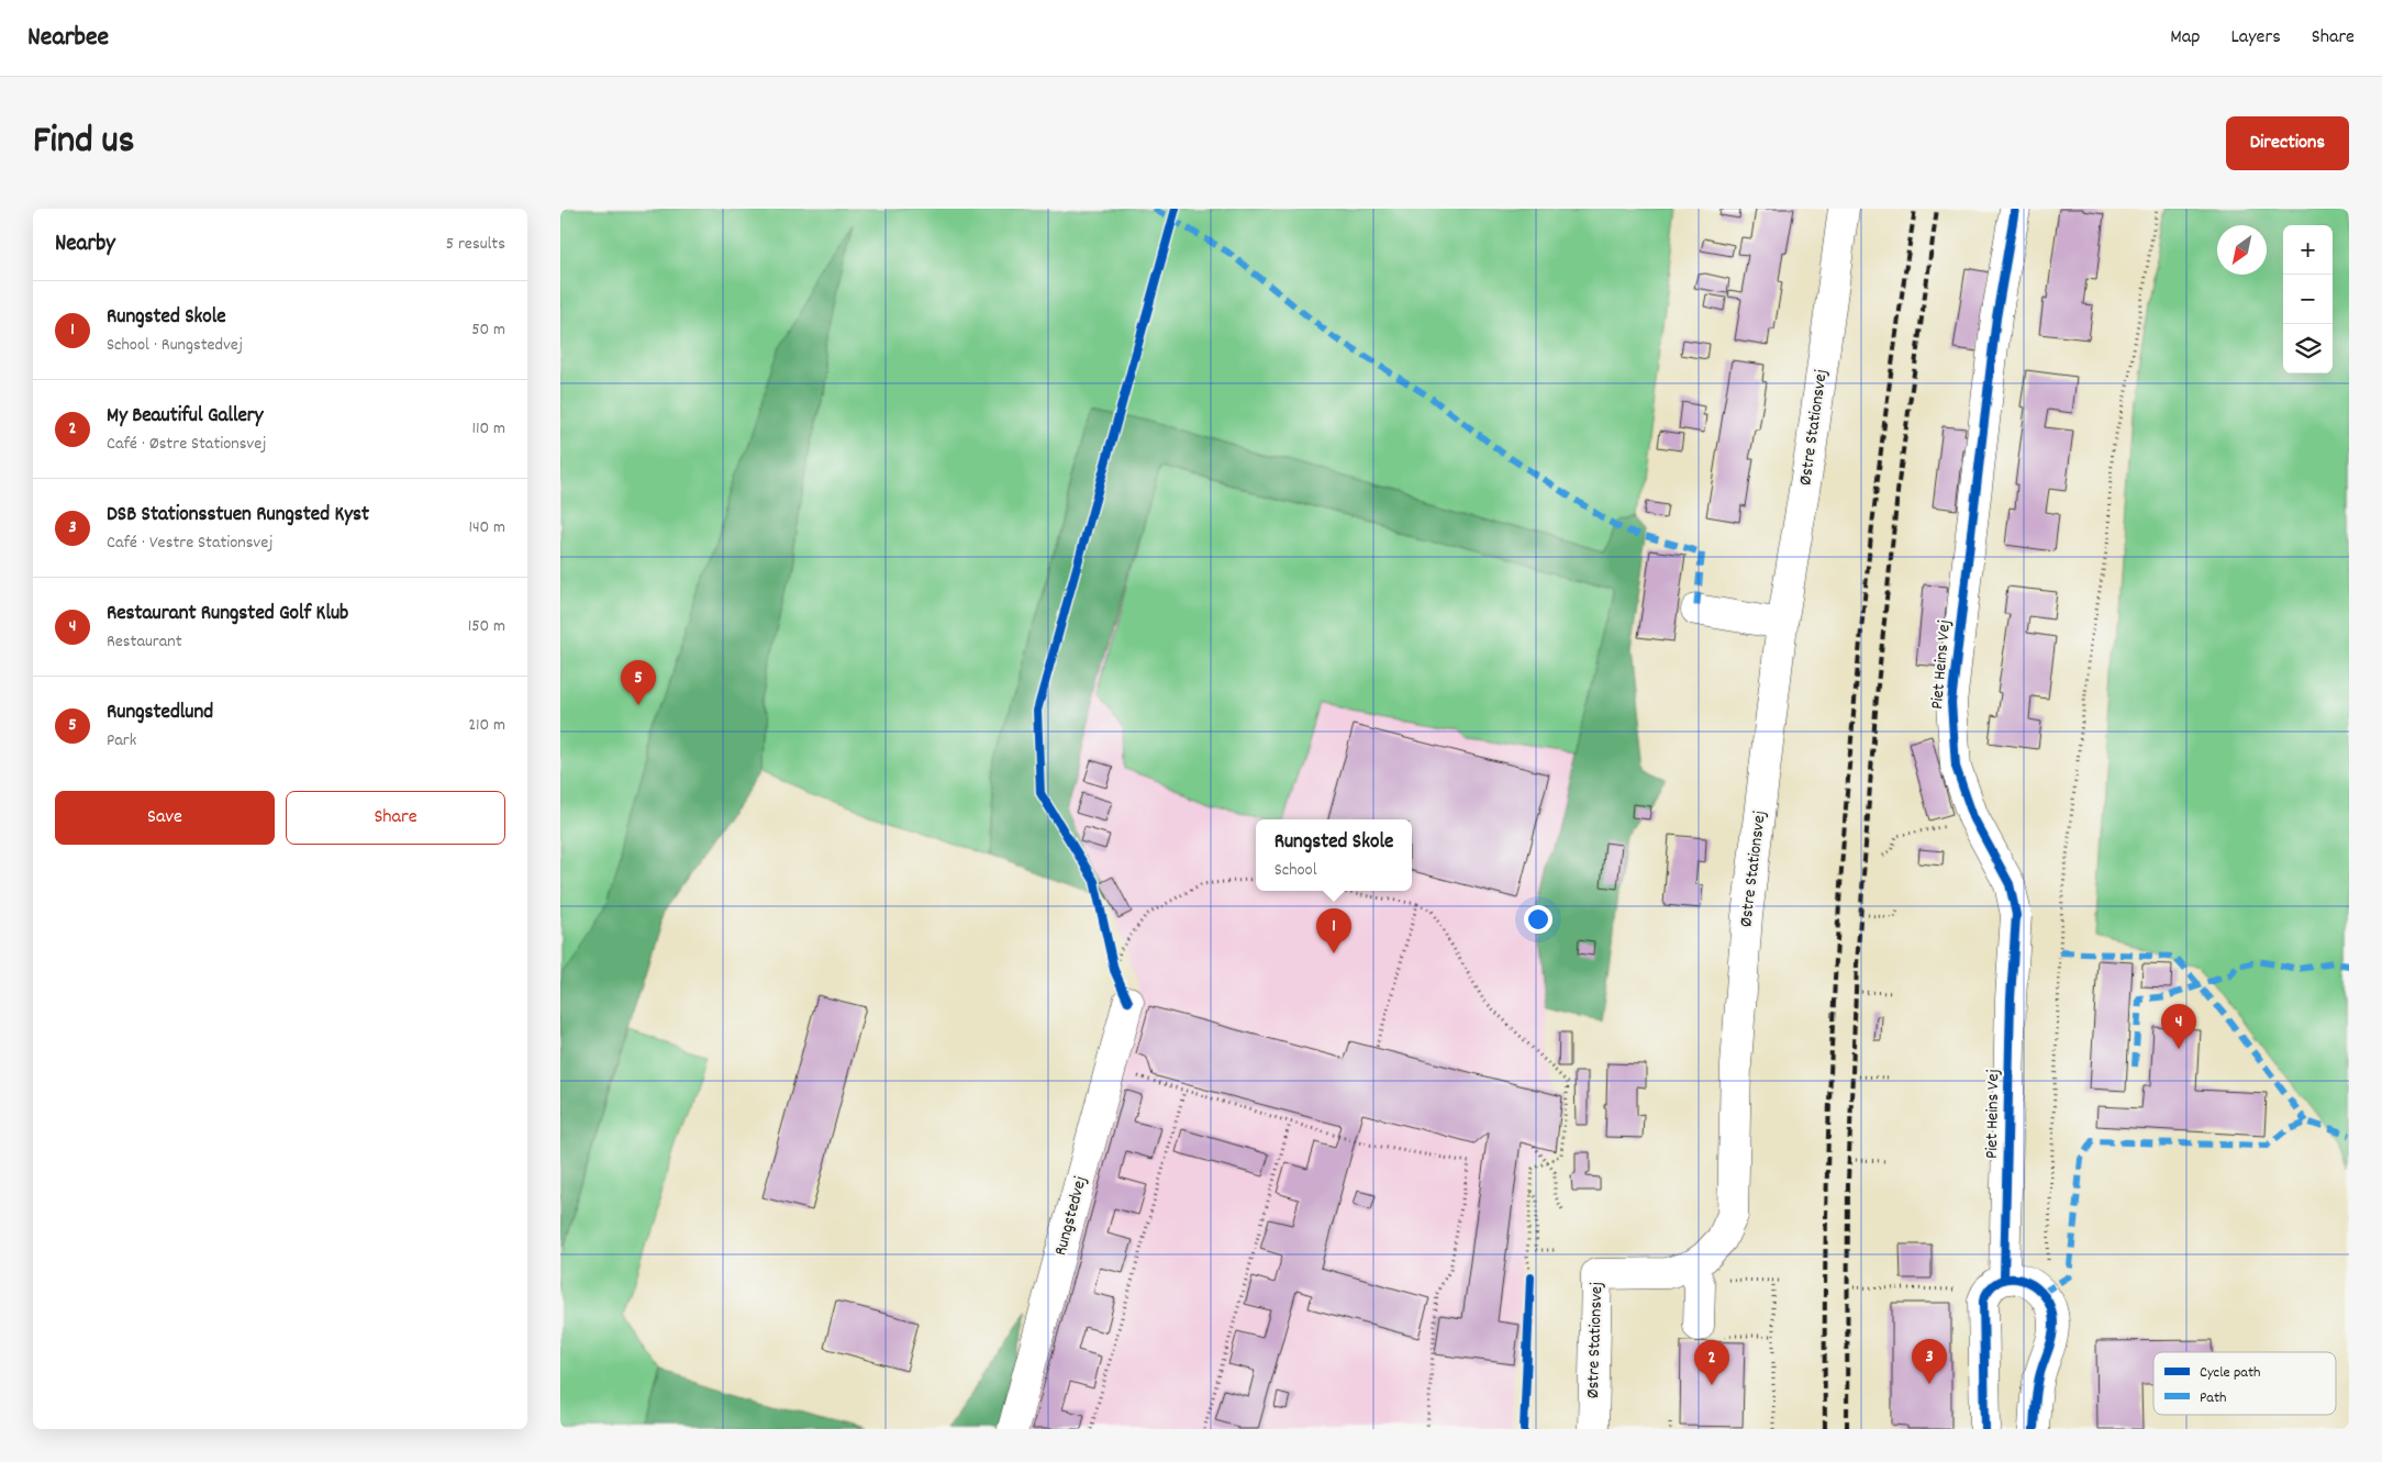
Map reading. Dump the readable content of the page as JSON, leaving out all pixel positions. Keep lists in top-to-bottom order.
{
  "streets": {
    "street": ["Østre Stationsvej", "Piet Heins Vej", "Rungstedvej"]
  },
  "legend": ["Cycle path", "Path"],
  "north": "bottom left",
  "page": {
    "header": "Nearbee",
    "nav": ["Map", "Layers", "Share"],
    "title": "Find us",
    "buttons": [
      "Directions",
      ["Save", "Share"]
    ],
    "heading": ["Nearby", "5 results"],
    "map_buttons": ["+", "−"],
    "list": [
      {
        "mark": "1",
        "name": "Rungsted Skole",
        "note": "School · Rungstedvej",
        "value": "50 m"
      },
      {
        "mark": "2",
        "name": "My Beautiful Gallery",
        "note": "Café · Østre Stationsvej",
        "value": "110 m"
      },
      {
        "mark": "3",
        "name": "DSB Stationsstuen Rungsted Kyst",
        "note": "Café · Vestre Stationsvej",
        "value": "140 m"
      },
      {
        "mark": "4",
        "name": "Restaurant Rungsted Golf Klub",
        "note": "Restaurant",
        "value": "150 m"
      },
      {
        "mark": "5",
        "name": "Rungstedlund",
        "note": "Park",
        "value": "210 m"
      }
    ],
    "pins": [
      "5",
      "1",
      "4",
      "3",
      "2"
    ],
    "popup": ["Rungsted Skole", "School"]
  }
}
